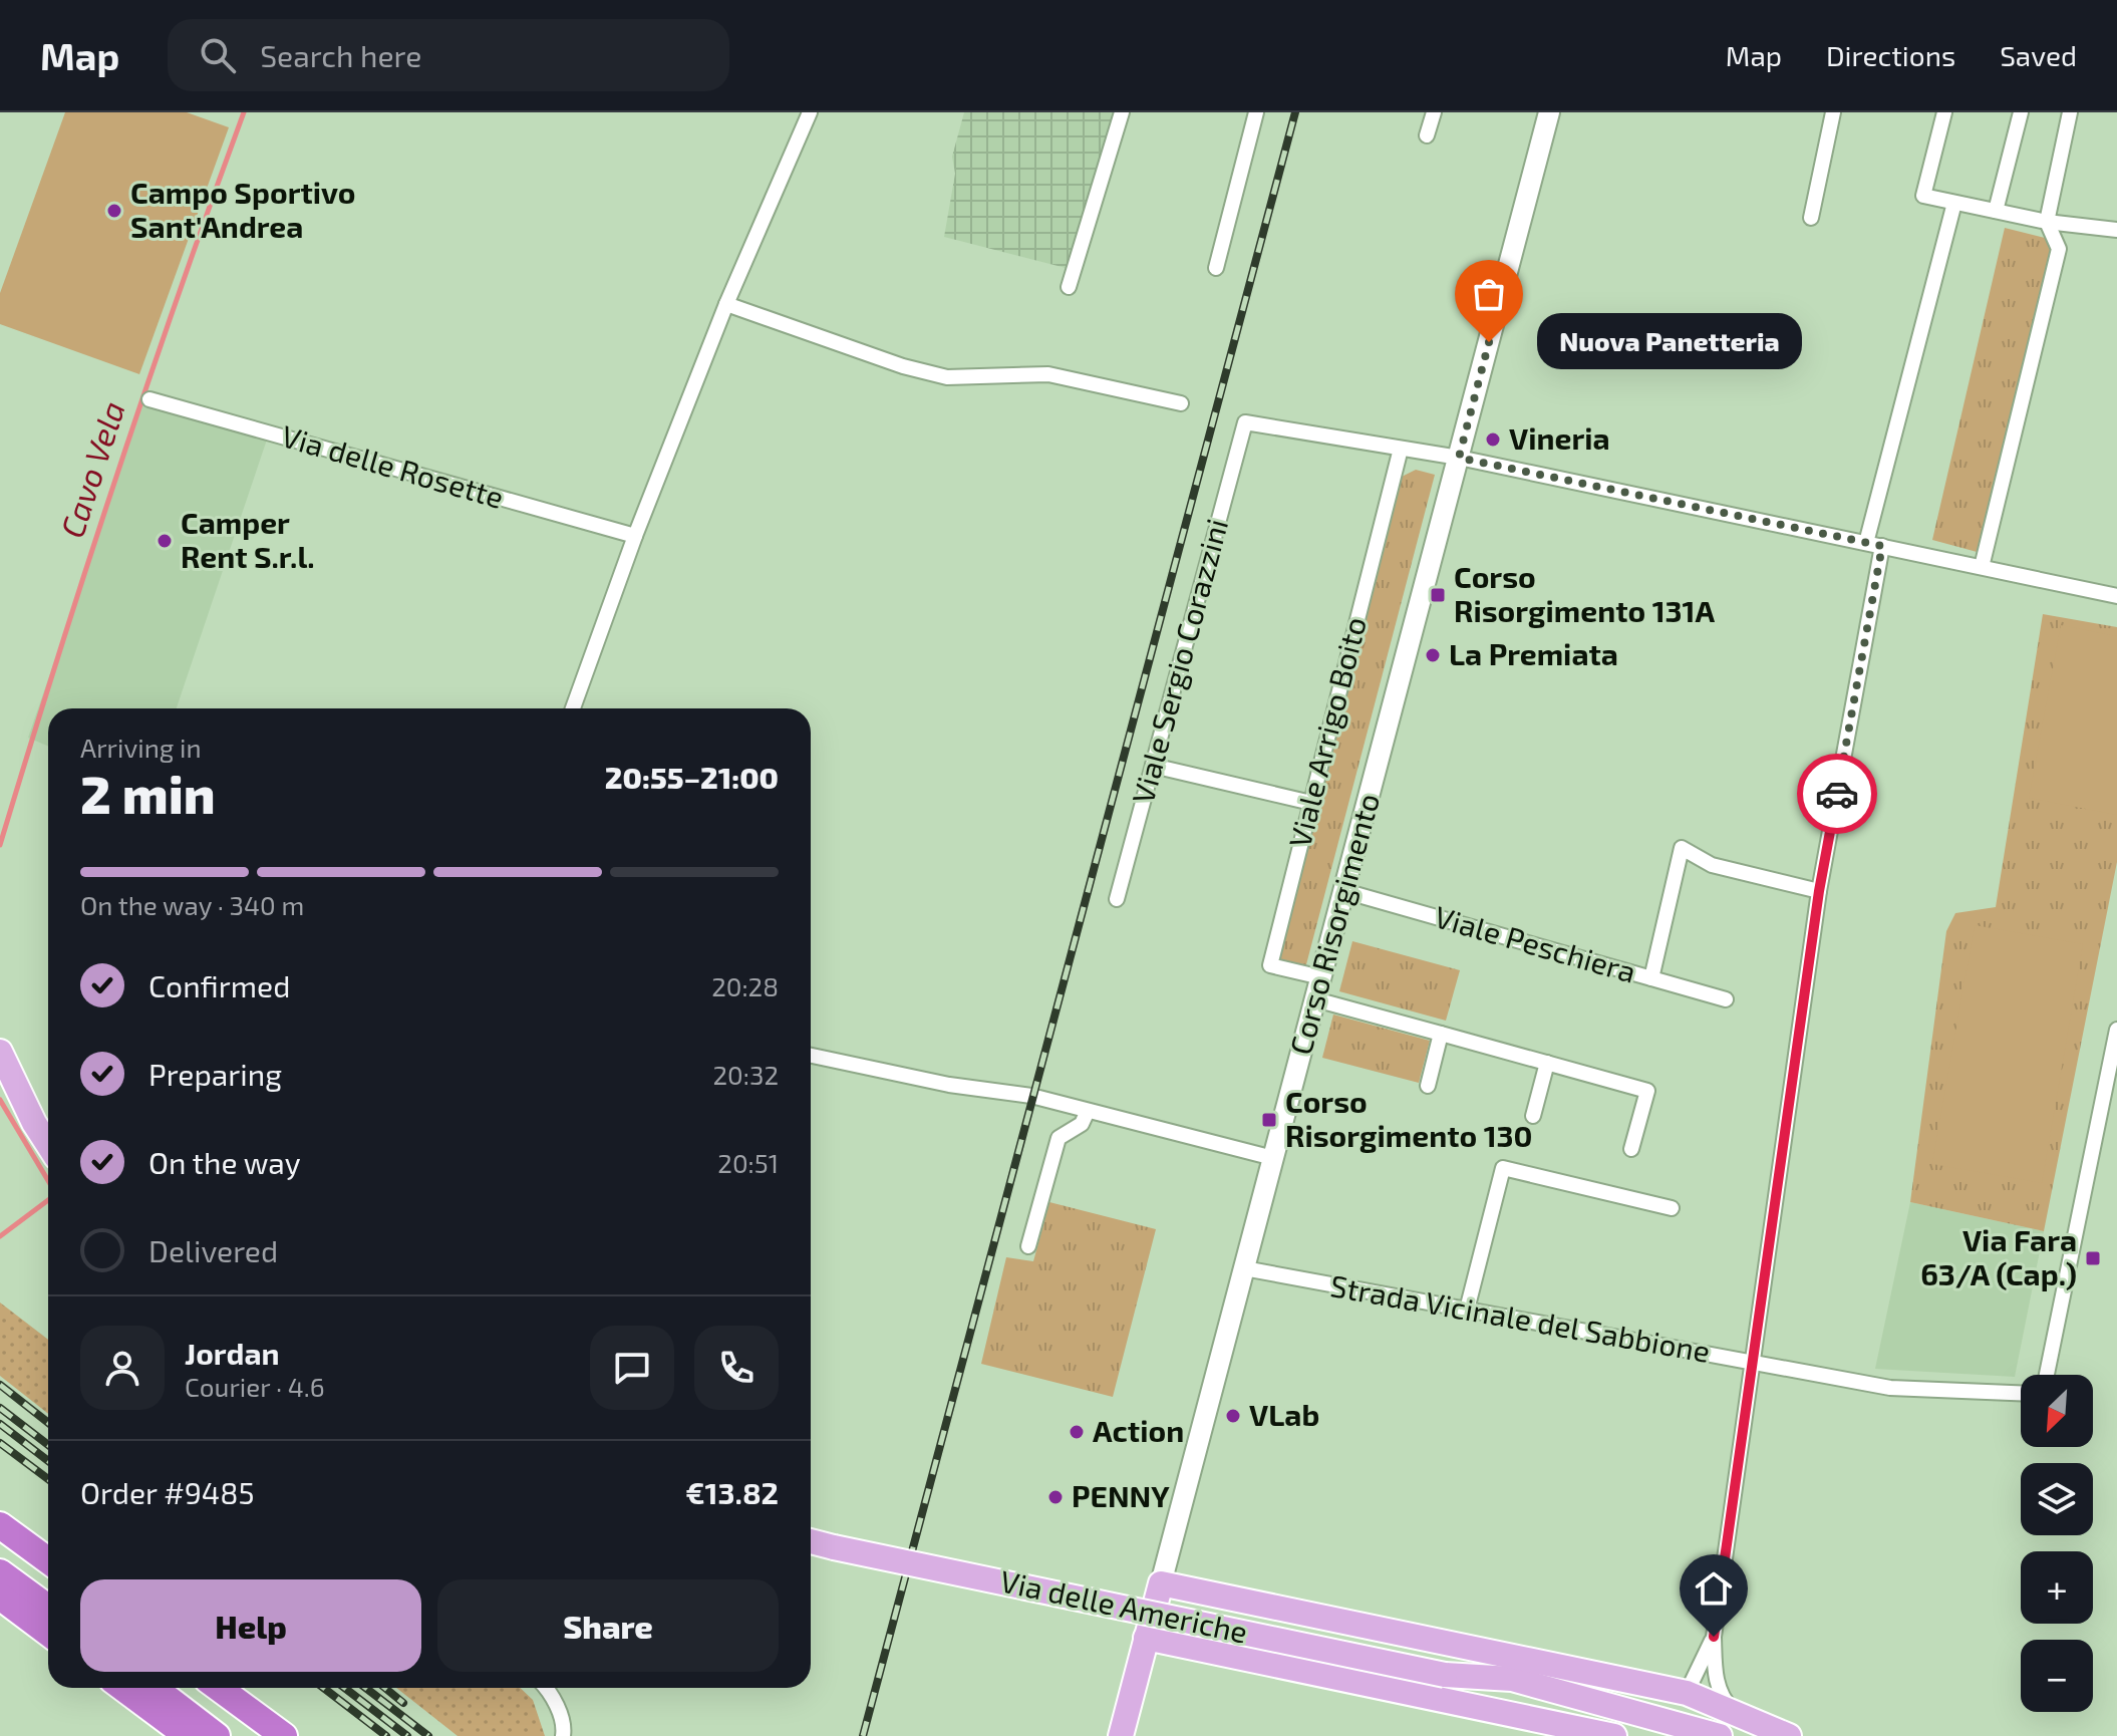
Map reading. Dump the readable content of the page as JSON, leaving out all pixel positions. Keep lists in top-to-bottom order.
{
  "streets": {
    "main road": ["Corso Risorgimento", "Via delle Americhe"],
    "street": [
      "Via delle Rosette",
      "Viale Sergio Corazzini",
      "Viale Arrigo Boito",
      "Viale Peschiera",
      "Strada Vicinale del Sabbione"
    ]
  },
  "crossings": [
    ["Viale Sergio Corazzini", "Viale Arrigo Boito"],
    ["Viale Arrigo Boito", "Corso Risorgimento"],
    ["Corso Risorgimento", "Viale Peschiera"],
    ["Corso Risorgimento", "Strada Vicinale del Sabbione"]
  ],
  "water": ["Cavo Vela"],
  "places": {
    "other": [
      "Campo Sportivo Sant'Andrea",
      "Nuova Panetteria",
      "Vineria",
      "Camper Rent S.r.l.",
      "La Premiata",
      "VLab",
      "Action",
      "PENNY"
    ],
    "transit": ["Corso Risorgimento 131A", "Corso Risorgimento 130", "Via Fara 63/A (Cap.)"]
  },
  "north": "bottom left",
  "page": {
    "header": "Map",
    "search": "Search here",
    "nav": ["Map", "Directions", "Saved"],
    "bubble": "Nuova Panetteria",
    "heading": ["2 min", "Arriving in", "20:55–21:00"],
    "panel": [
      "Jordan",
      "Courier · 4.6",
      "Order #9485",
      "€13.82"
    ],
    "bar": "On the way · 340 m",
    "list": [
      ["Confirmed", "20:28"],
      ["Preparing", "20:32"],
      ["On the way", "20:51"],
      "Delivered"
    ],
    "map_buttons": ["+", "−"],
    "buttons": ["Help", "Share"]
  }
}
